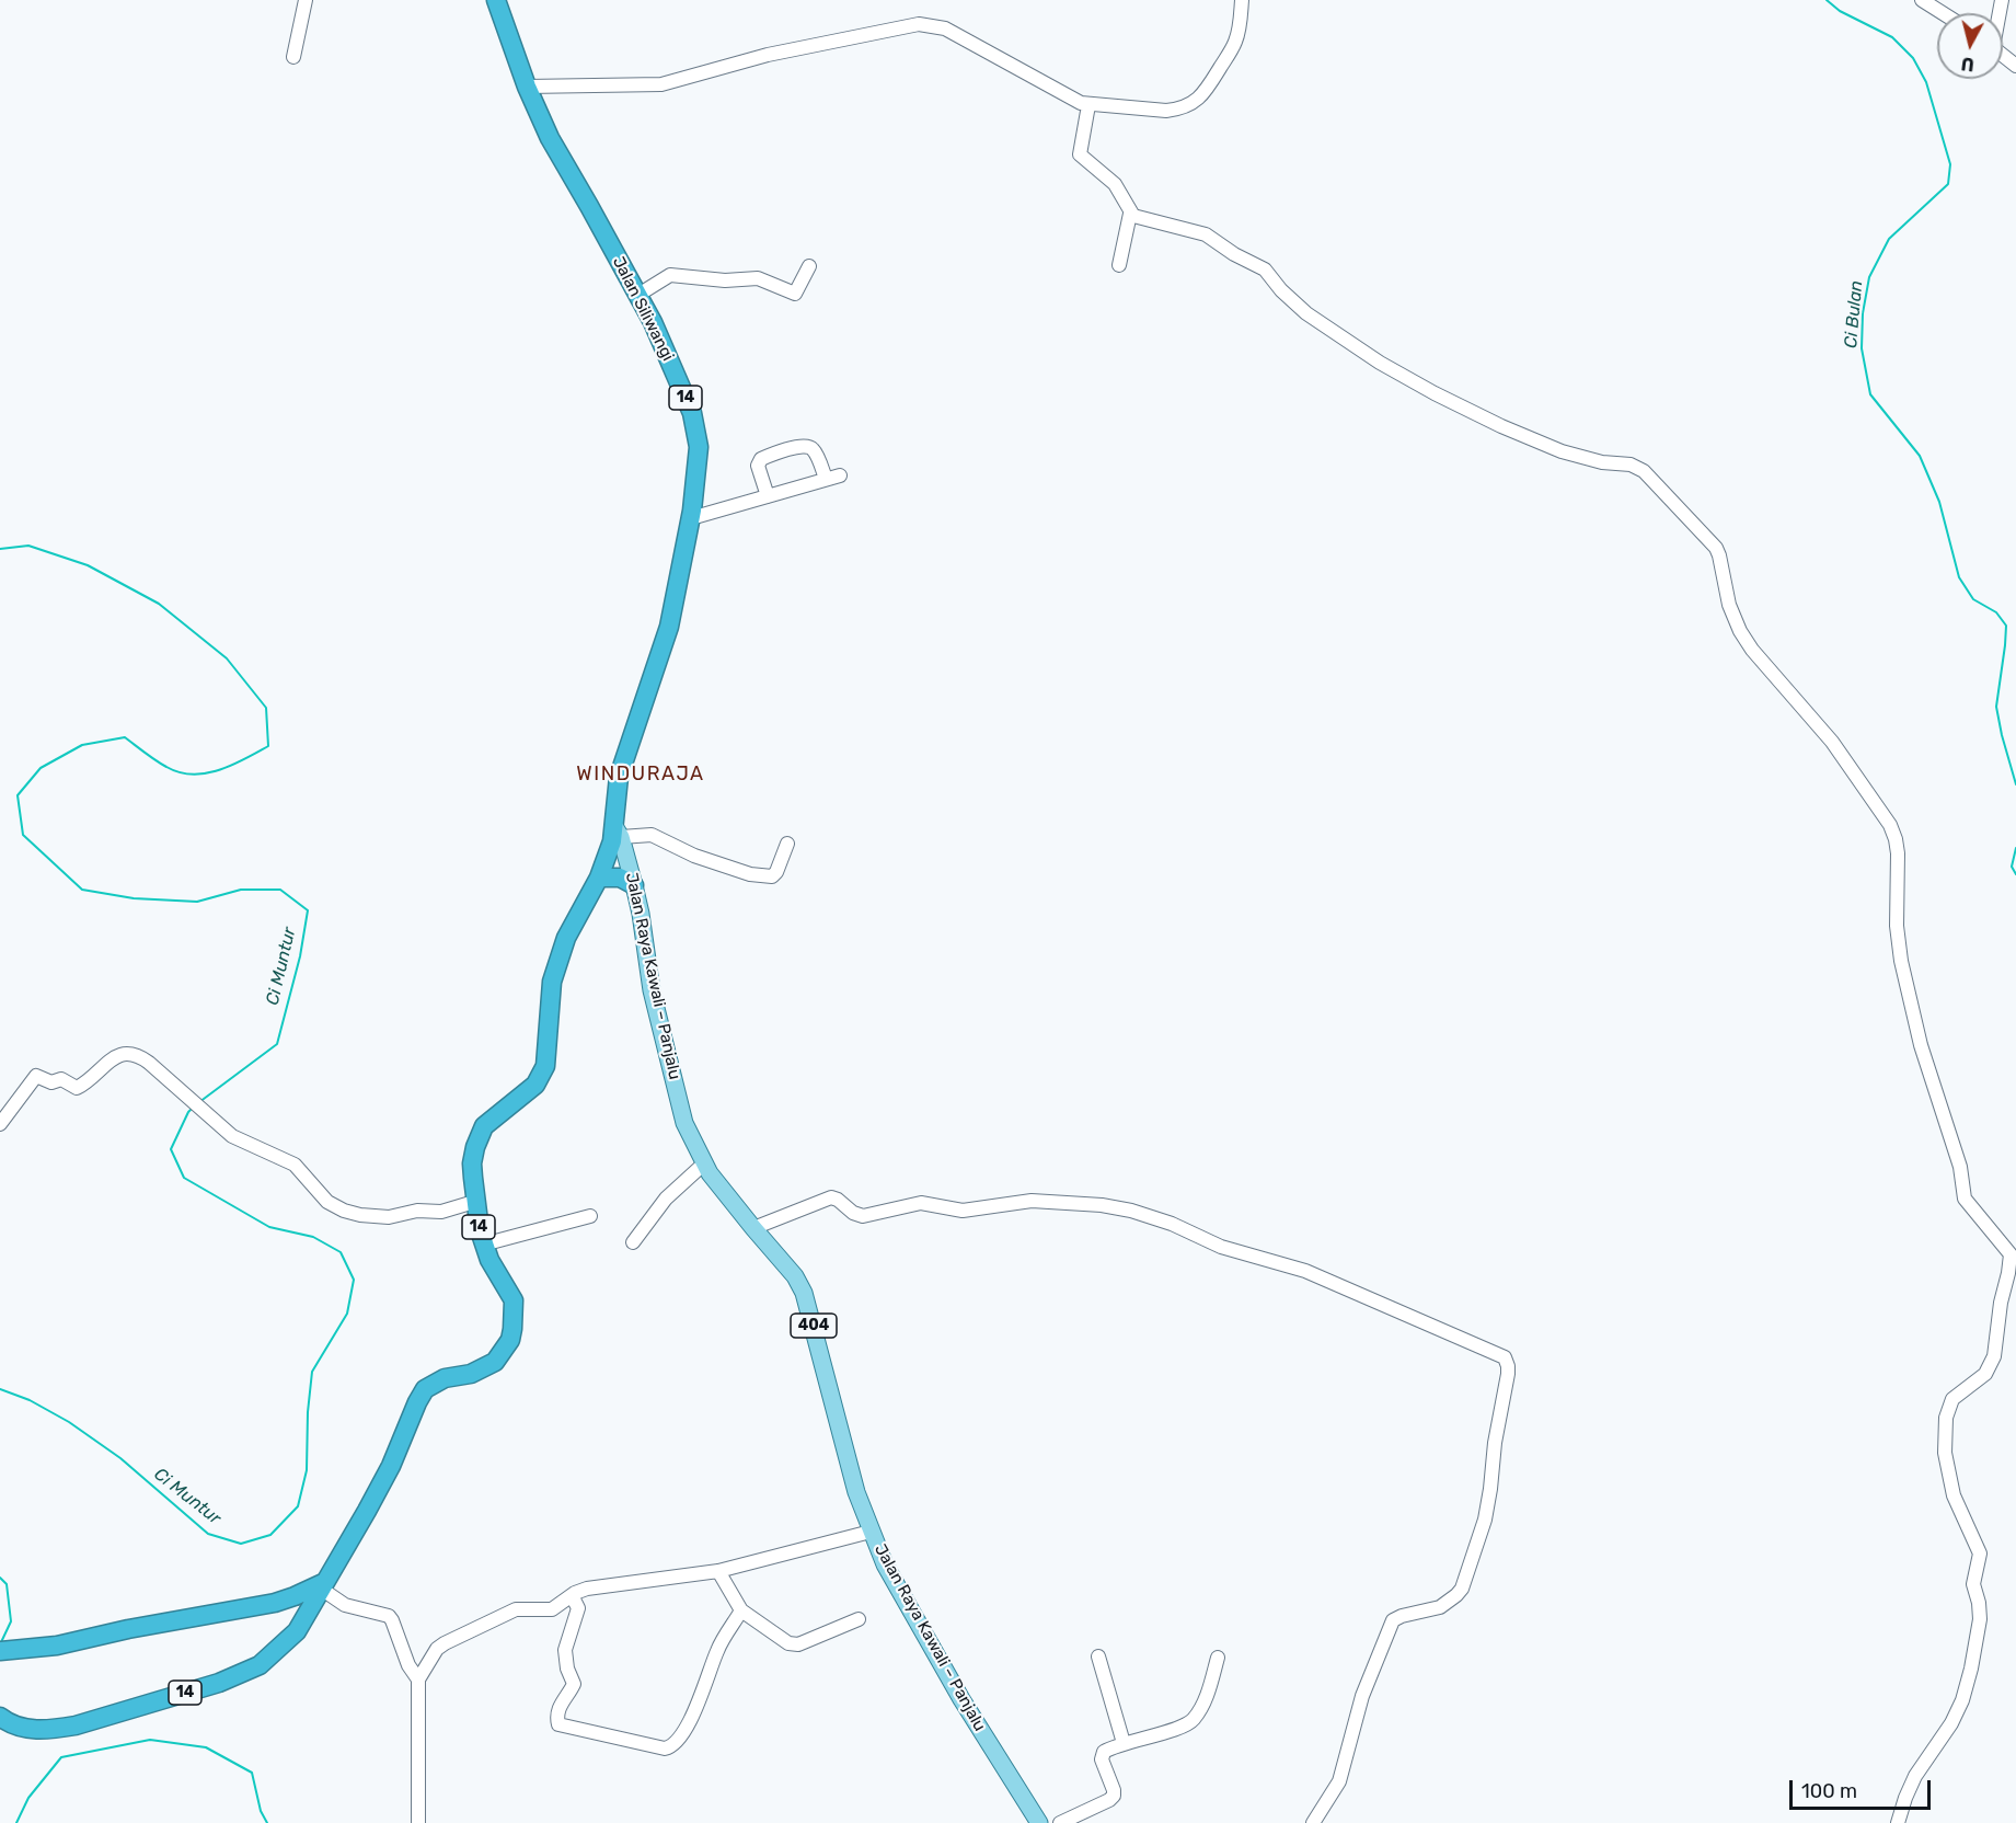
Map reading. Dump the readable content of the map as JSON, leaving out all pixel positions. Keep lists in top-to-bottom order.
{
  "streets": {
    "highway": ["Jalan Siliwangi", "14"],
    "main road": ["Jalan Raya Kawali – Panjalu", "404"]
  },
  "crossings": [
    ["Jalan Siliwangi", "14"],
    ["Jalan Siliwangi", "Jalan Raya Kawali – Panjalu"],
    ["14", "Jalan Raya Kawali – Panjalu"]
  ],
  "districts": ["WINDURAJA"],
  "water": ["Ci Bulan", "Ci Muntur"],
  "scale_bar": "100 m",
  "north": "bottom"
}
